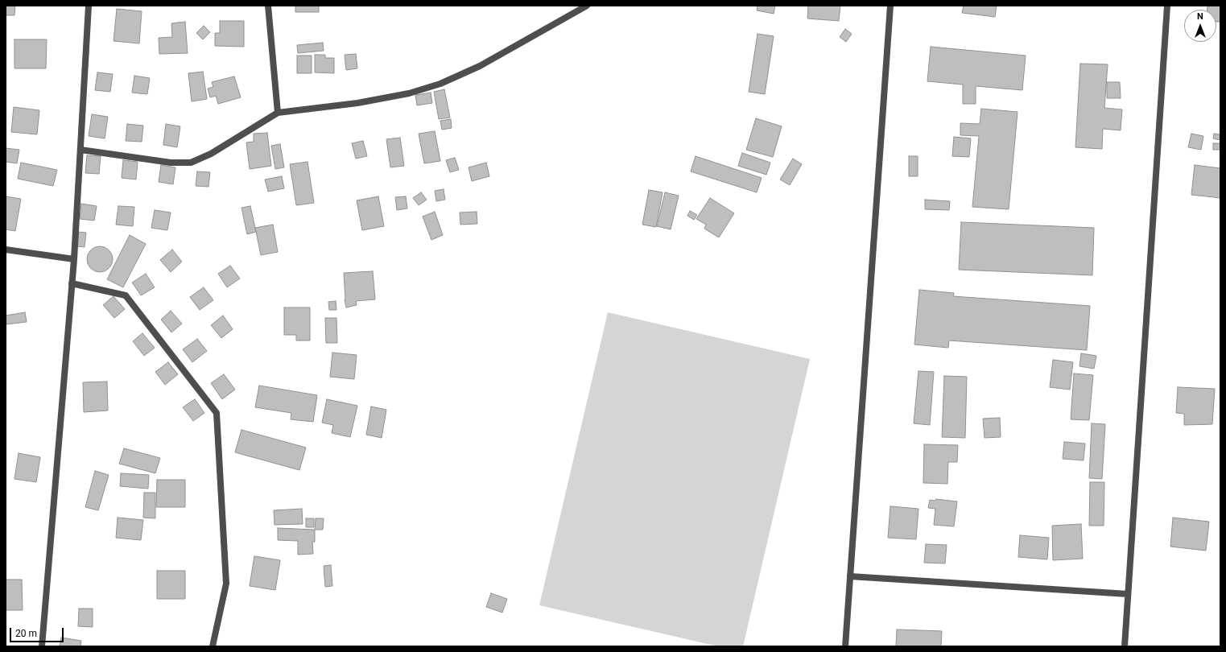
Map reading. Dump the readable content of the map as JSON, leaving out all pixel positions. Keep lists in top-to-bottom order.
{
  "scale_bar": "20 m",
  "north": "top"
}
